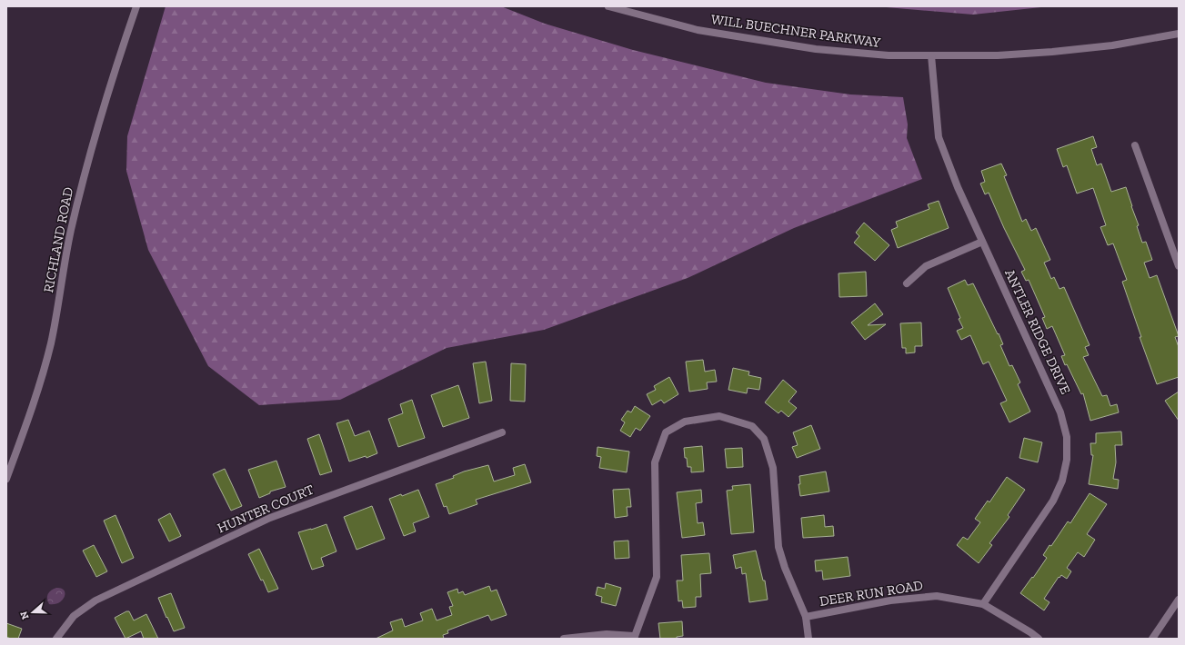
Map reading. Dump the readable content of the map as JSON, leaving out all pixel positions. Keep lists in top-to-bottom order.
{
  "streets": {
    "street": [
      "WILL BUECHNER PARKWAY",
      "RICHLAND ROAD",
      "ANTLER RIDGE DRIVE",
      "HUNTER COURT",
      "DEER RUN ROAD"
    ]
  },
  "crossings": [
    ["WILL BUECHNER PARKWAY", "ANTLER RIDGE DRIVE"],
    ["ANTLER RIDGE DRIVE", "DEER RUN ROAD"]
  ],
  "north": "left"
}
